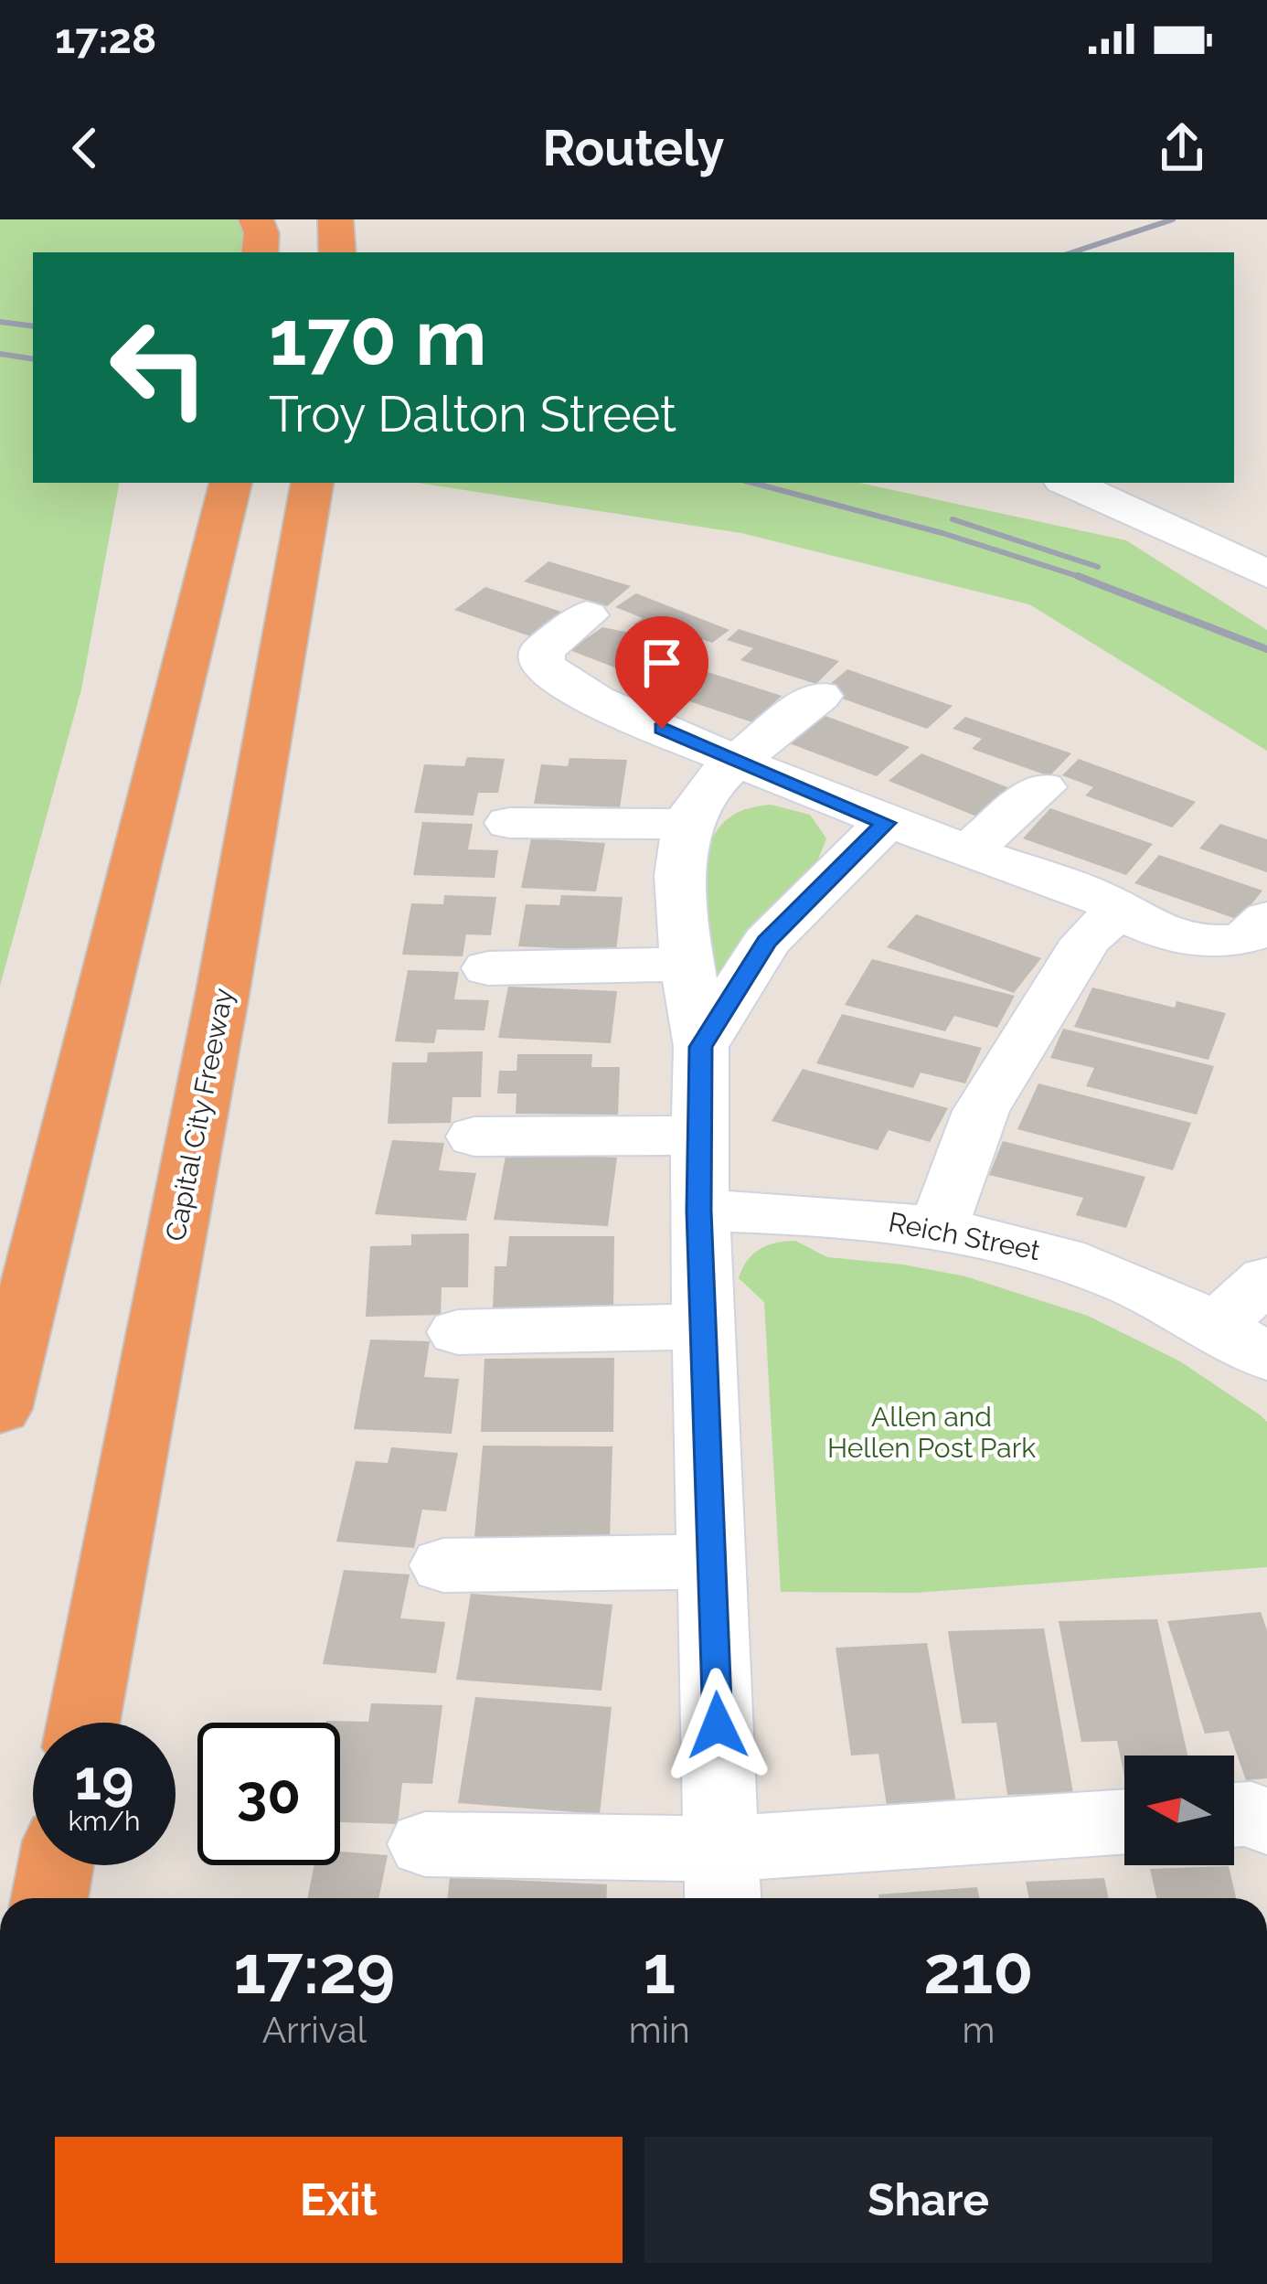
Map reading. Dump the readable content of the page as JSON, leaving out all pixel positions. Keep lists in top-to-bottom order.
{
  "streets": {
    "highway": ["Capital City Freeway"],
    "street": ["Reich Street"]
  },
  "parks": ["Allen and Hellen Post Park"],
  "north": "left",
  "page": {
    "status": "17:28",
    "header": "Routely",
    "turn": ["170 m", "Troy Dalton Street"],
    "speed": "19 km/h",
    "limit": "30",
    "eta": [
      "17:29",
      "Arrival",
      "1",
      "min",
      "210",
      "m"
    ],
    "buttons": ["Exit", "Share"]
  }
}
